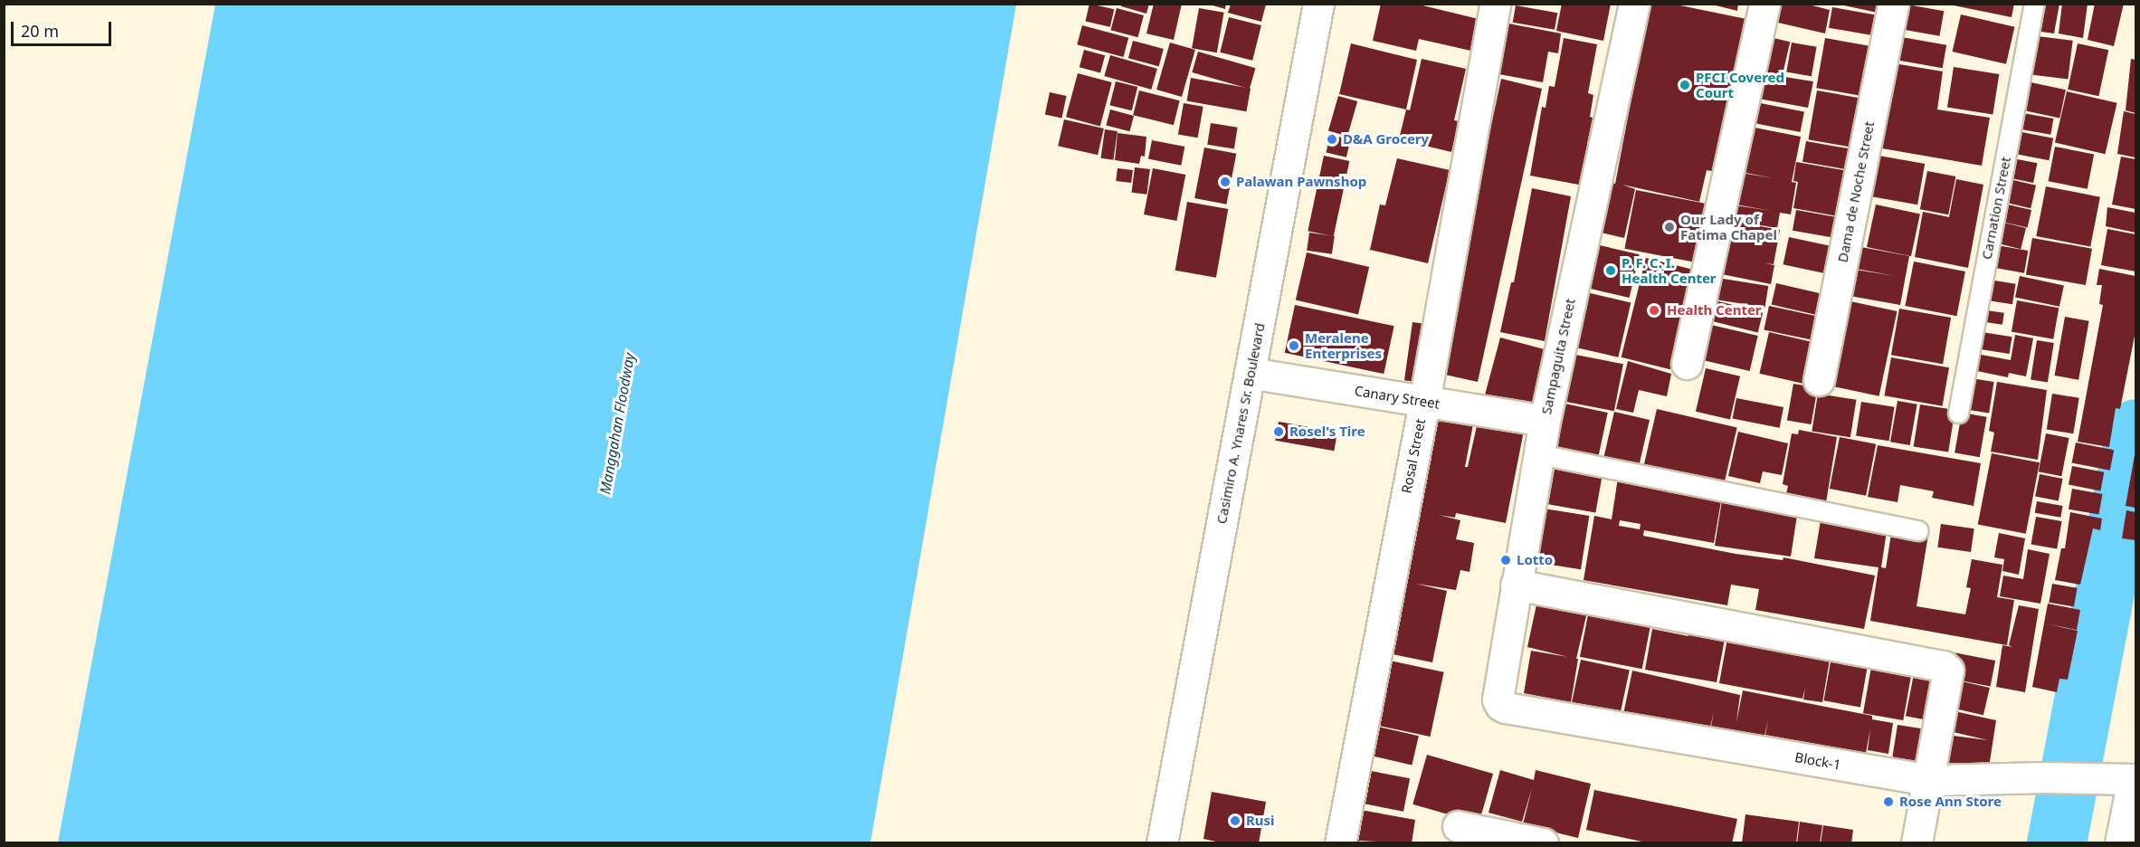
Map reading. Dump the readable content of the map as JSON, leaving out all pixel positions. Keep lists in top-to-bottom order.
{
  "streets": {
    "street": [
      "Dama de Noche Street",
      "Sampaguita Street",
      "Canary Street",
      "Casimiro A. Ynares Sr. Boulevard",
      "Rosal Street",
      "Block-1"
    ],
    "lane": ["Carnation Street"]
  },
  "crossings": [
    ["Sampaguita Street", "Canary Street"],
    ["Sampaguita Street", "Block-1"],
    ["Canary Street", "Casimiro A. Ynares Sr. Boulevard"],
    ["Canary Street", "Rosal Street"]
  ],
  "water": ["Manggahan Floodway"],
  "places": [
    "PFCI Covered Court",
    "D&A Grocery",
    "Palawan Pawnshop",
    "Our Lady of Fatima Chapel",
    "P. F. C. I. Health Center",
    "Health Center",
    "Meralene Enterprises",
    "Rosel's Tire",
    "Lotto",
    "Rose Ann Store",
    "Rusi"
  ],
  "scale_bar": "20 m"
}
